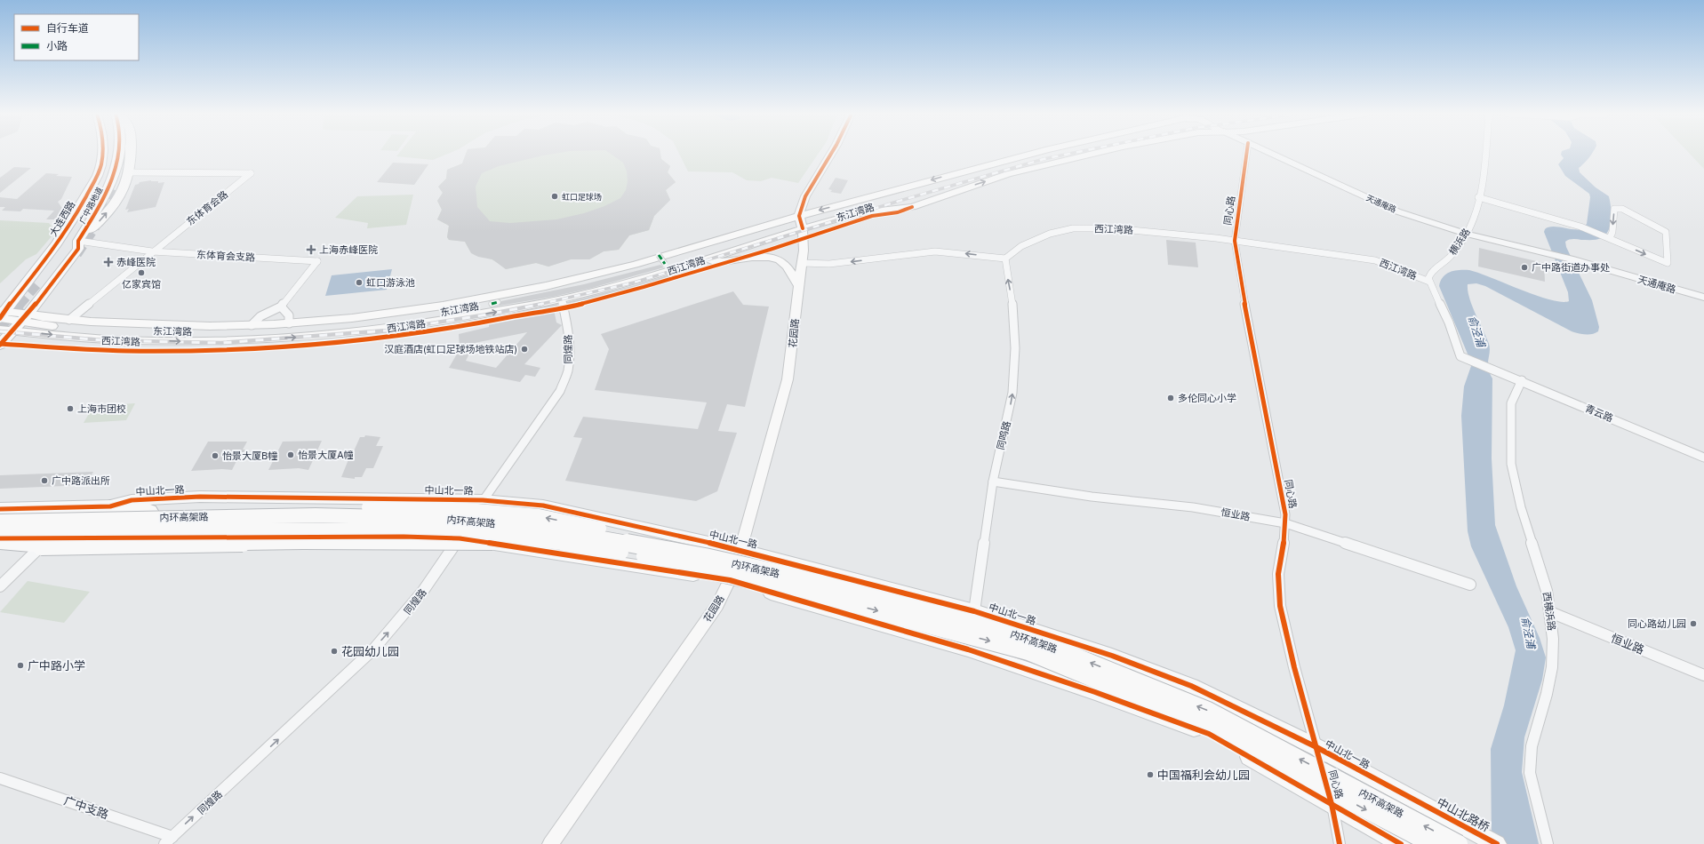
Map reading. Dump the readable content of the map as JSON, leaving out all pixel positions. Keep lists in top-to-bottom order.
{
  "streets": {
    "highway": ["内环高架路"],
    "main road": [
      "广中路地道",
      "东江湾路",
      "大连西路",
      "西江湾路",
      "花园路",
      "中山北一路",
      "中山北路桥"
    ],
    "street": [
      "天通庵路",
      "东体育会路",
      "同心路",
      "横浜路",
      "东体育会支路",
      "同煌路",
      "青云路",
      "同鸣路",
      "恒业路",
      "西横浜路",
      "广中支路"
    ]
  },
  "crossings": [
    ["天通庵路", "横浜路"],
    ["东体育会路", "东江湾路"],
    ["东体育会路", "东体育会支路"],
    ["同心路", "西江湾路"],
    ["同心路", "中山北一路"],
    ["同心路", "恒业路"],
    ["东江湾路", "西江湾路"],
    ["东江湾路", "花园路"],
    ["西江湾路", "横浜路"],
    ["西江湾路", "花园路"],
    ["西江湾路", "同煌路"],
    ["西江湾路", "青云路"],
    ["西江湾路", "同鸣路"],
    ["横浜路", "青云路"],
    ["花园路", "中山北一路"],
    ["同煌路", "中山北一路"],
    ["同煌路", "广中支路"],
    ["青云路", "西横浜路"],
    ["同鸣路", "中山北一路"],
    ["同鸣路", "恒业路"],
    ["中山北一路", "中山北路桥"],
    ["恒业路", "西横浜路"]
  ],
  "one_way": ["西江湾路", "同煌路", "同鸣路"],
  "water": ["俞泾浦"],
  "places": {
    "other": [
      "虹口足球场",
      "广中路街道办事处",
      "亿家宾馆",
      "虹口游泳池",
      "汉庭酒店(虹口足球场地铁站店)",
      "多伦同心小学",
      "上海市团校",
      "怡景大厦A幢",
      "怡景大厦B幢",
      "广中路派出所",
      "同心路幼儿园",
      "花园幼儿园",
      "广中路小学",
      "中国福利会幼儿园"
    ],
    "health": ["上海赤峰医院", "赤峰医院"]
  },
  "legend": ["自行车道", "小路"]
}
